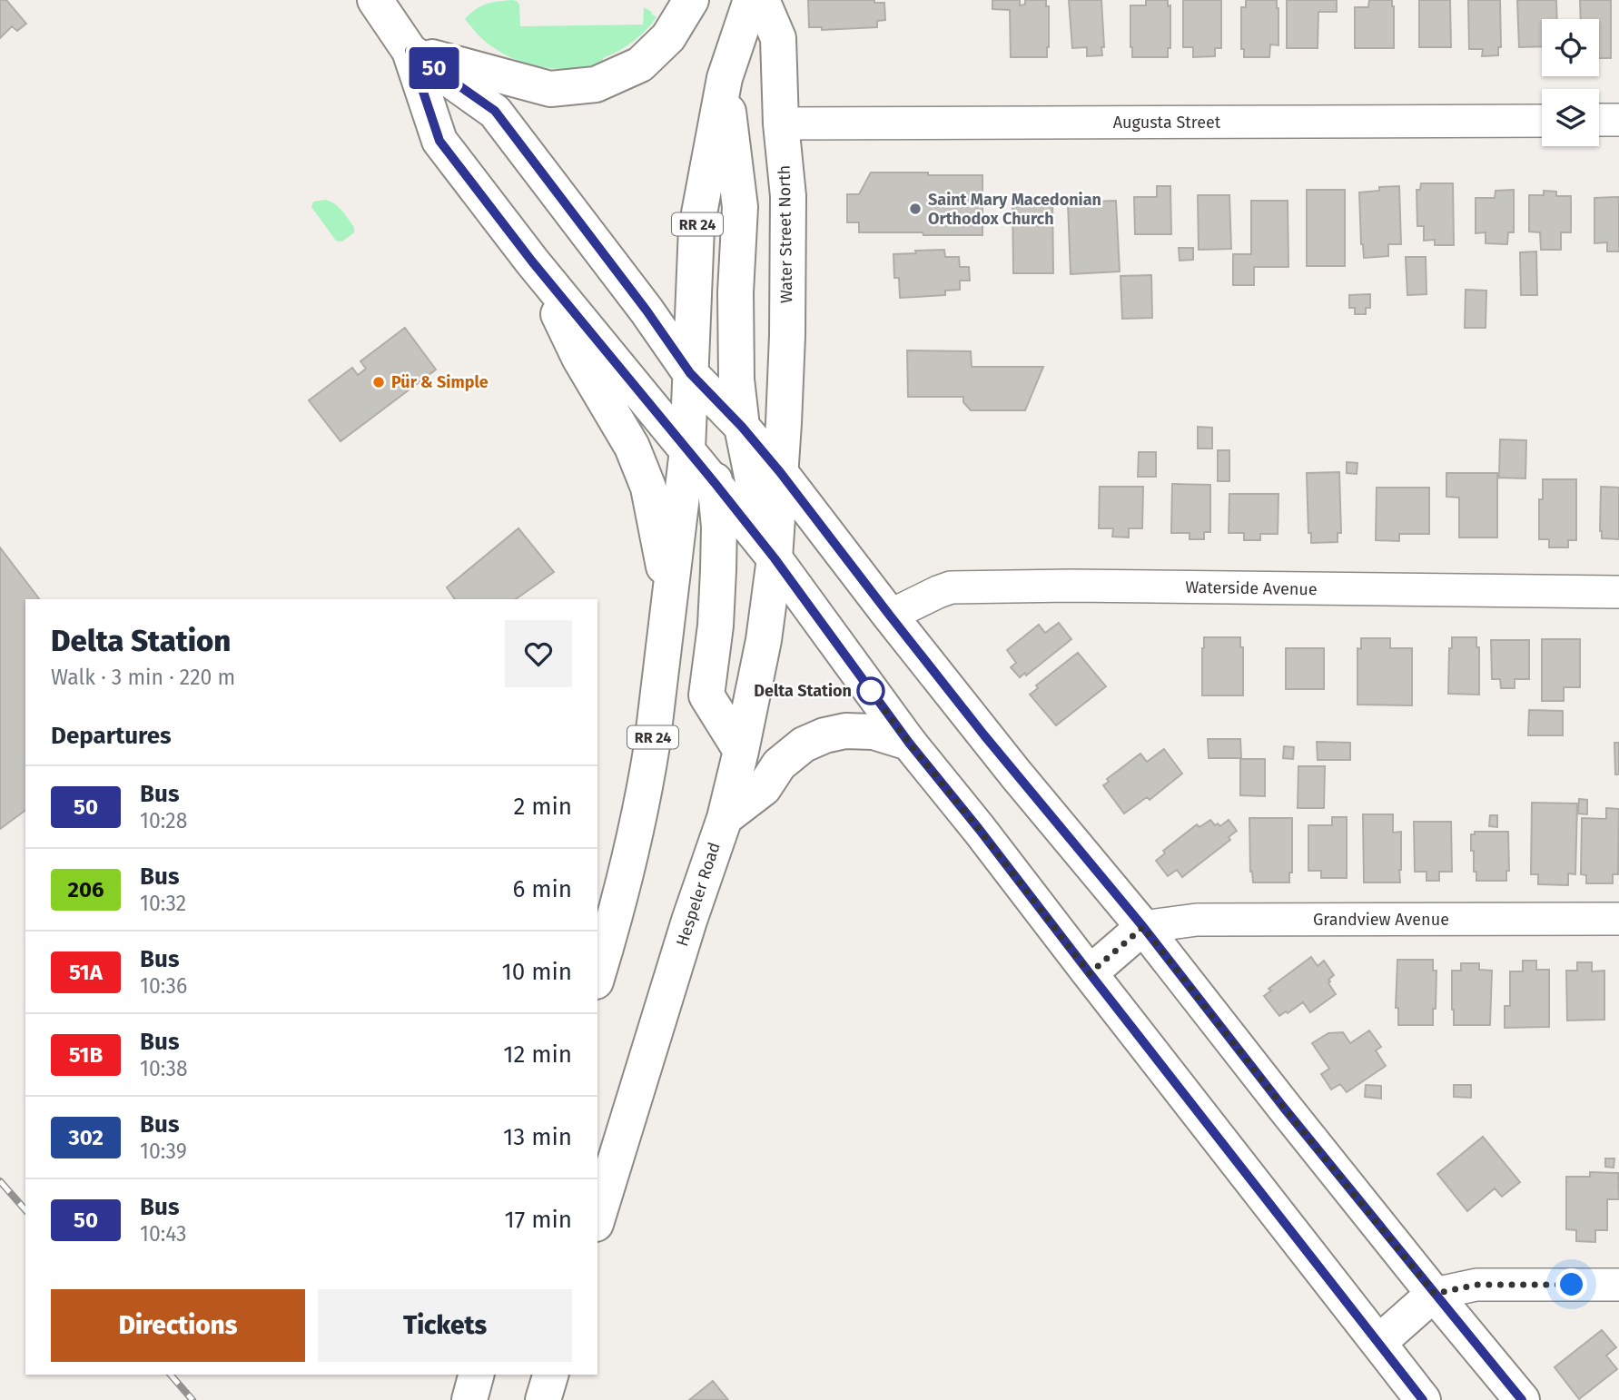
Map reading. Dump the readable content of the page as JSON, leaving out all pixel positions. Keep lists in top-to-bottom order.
{
  "streets": {
    "main road": ["RR 24", "Water Street North", "Hespeler Road"],
    "street": ["Augusta Street", "Waterside Avenue", "Grandview Avenue"]
  },
  "crossings": [
    ["Augusta Street", "Water Street North"],
    ["Water Street North", "Hespeler Road"]
  ],
  "places": ["Saint Mary Macedonian Orthodox Church", "Pür & Simple", "Delta Station"],
  "lines": ["bus line 50"],
  "page": {
    "on_map": "50",
    "heading": [
      ["Delta Station", "Walk · 3 min · 220 m"],
      "Departures"
    ],
    "list": [
      {
        "mark": "50",
        "name": "Bus",
        "note": "10:28",
        "value": "2 min"
      },
      {
        "mark": "206",
        "name": "Bus",
        "note": "10:32",
        "value": "6 min"
      },
      {
        "mark": "51A",
        "name": "Bus",
        "note": "10:36",
        "value": "10 min"
      },
      {
        "mark": "51B",
        "name": "Bus",
        "note": "10:38",
        "value": "12 min"
      },
      {
        "mark": "302",
        "name": "Bus",
        "note": "10:39",
        "value": "13 min"
      },
      {
        "mark": "50",
        "name": "Bus",
        "note": "10:43",
        "value": "17 min"
      }
    ],
    "buttons": ["Directions", "Tickets"]
  }
}
